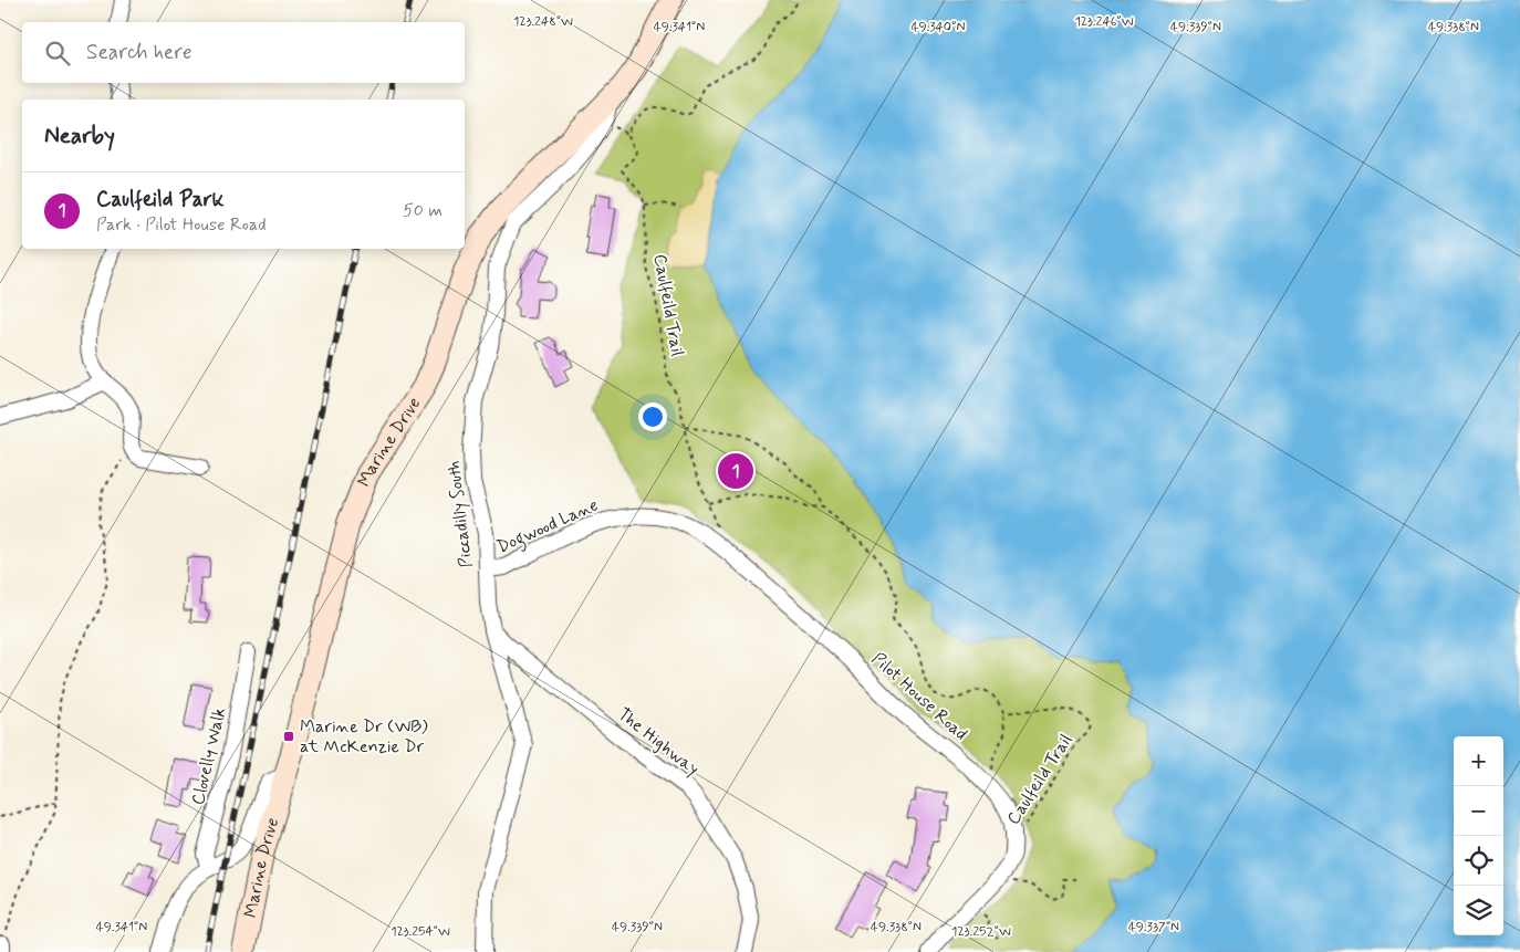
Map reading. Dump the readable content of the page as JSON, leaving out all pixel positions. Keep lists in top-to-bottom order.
{
  "streets": {
    "main road": ["Marine Drive"],
    "street": [
      "Piccadilly South",
      "Dogwood Lane",
      "Pilot House Road",
      "The Highway",
      "Clovelly Walk"
    ],
    "path": ["Caulfeild Trail"]
  },
  "crossings": [
    ["Caulfeild Trail", "Pilot House Road"],
    ["Marine Drive", "Piccadilly South"],
    ["Piccadilly South", "Dogwood Lane"],
    ["Piccadilly South", "The Highway"],
    ["Dogwood Lane", "Pilot House Road"]
  ],
  "places": {
    "transit": ["Marine Dr (WB) at McKenzie Dr"]
  },
  "page": {
    "search": "Search here",
    "heading": "Nearby",
    "list": [
      {
        "mark": "1",
        "name": "Caulfeild Park",
        "note": "Park · Pilot House Road",
        "value": "50 m"
      }
    ],
    "pins": "1",
    "map_buttons": ["+", "−"]
  },
  "coordinates": [
    "123.246°W",
    "123.248°W",
    "49.339°N",
    "49.338°N",
    "49.341°N",
    "49.340°N",
    "49.337°N",
    "123.254°W",
    "123.252°W"
  ]
}
